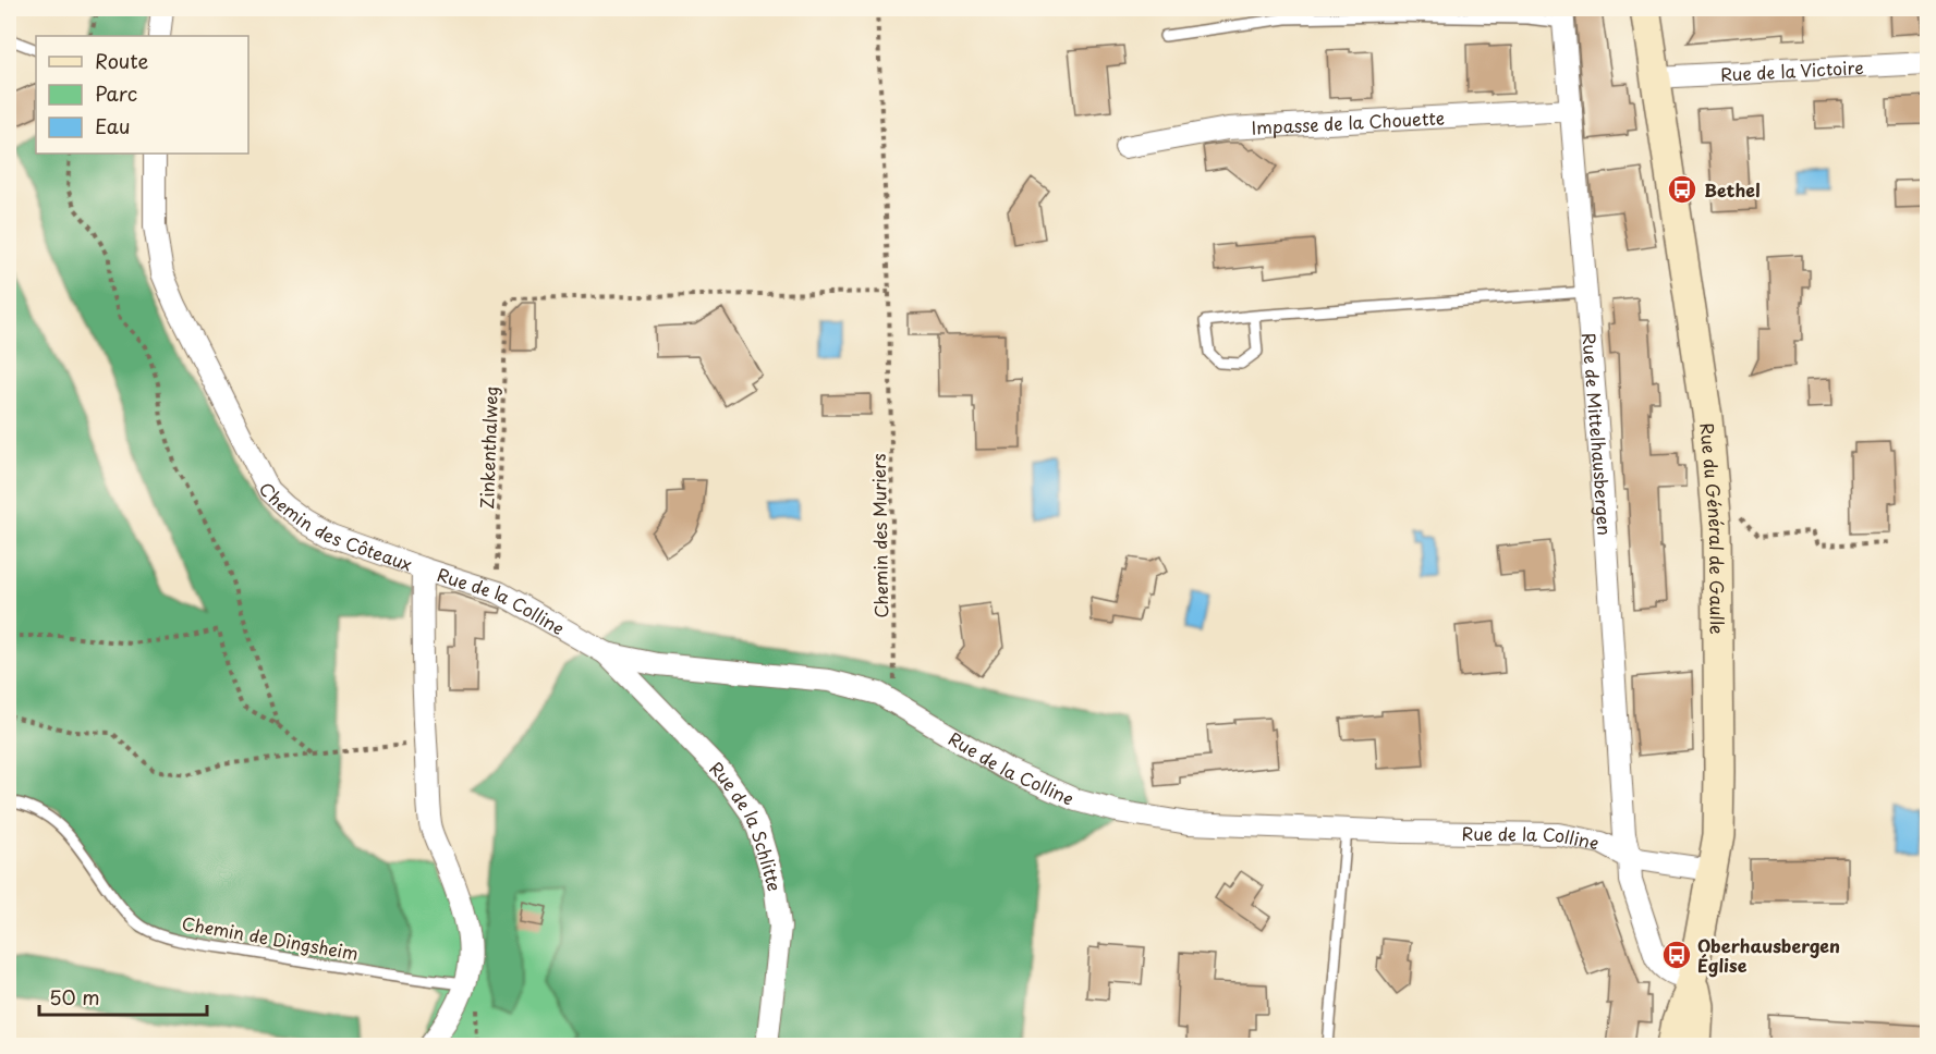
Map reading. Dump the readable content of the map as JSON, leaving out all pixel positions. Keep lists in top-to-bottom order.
{
  "streets": {
    "street": [
      "Rue de la Victoire",
      "Impasse de la Chouette",
      "Rue de Mittelhausbergen",
      "Chemin des Côteaux",
      "Rue du Général de Gaulle",
      "Rue de la Colline",
      "Rue de la Schlitte"
    ],
    "lane": ["Chemin de Dingsheim"],
    "path": ["Zinkenthalweg", "Chemin des Muriers"]
  },
  "crossings": [
    ["Rue de la Victoire", "Rue du Général de Gaulle"],
    ["Impasse de la Chouette", "Rue de Mittelhausbergen"],
    ["Rue de Mittelhausbergen", "Rue du Général de Gaulle"],
    ["Rue de Mittelhausbergen", "Rue de la Colline"],
    ["Zinkenthalweg", "Chemin des Muriers"],
    ["Zinkenthalweg", "Rue de la Colline"],
    ["Chemin des Côteaux", "Rue de la Colline"],
    ["Chemin des Côteaux", "Chemin de Dingsheim"],
    ["Rue du Général de Gaulle", "Rue de la Colline"],
    ["Chemin des Muriers", "Rue de la Colline"],
    ["Rue de la Colline", "Rue de la Schlitte"]
  ],
  "places": {
    "bus stop": ["Bethel", "Oberhausbergen Église"]
  },
  "legend": ["Route", "Parc", "Eau"],
  "scale_bar": "50 m"
}
